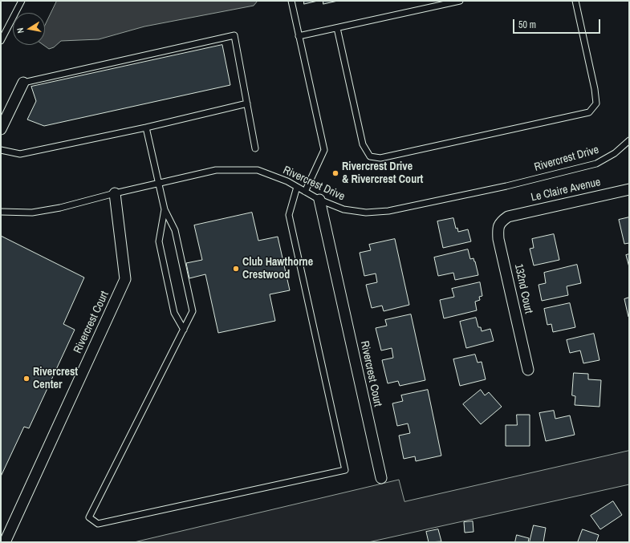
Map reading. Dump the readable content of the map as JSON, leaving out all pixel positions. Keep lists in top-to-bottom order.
{
  "streets": {
    "street": ["Le Claire Avenue", "132nd Court", "Rivercrest Court"],
    "lane": ["Rivercrest Drive"]
  },
  "crossings": [
    ["Rivercrest Drive", "Rivercrest Court"],
    ["Le Claire Avenue", "132nd Court"]
  ],
  "places": ["Rivercrest Drive & Rivercrest Court", "Club Hawthorne Crestwood", "Rivercrest Center"],
  "scale_bar": "50 m",
  "north": "left"
}
